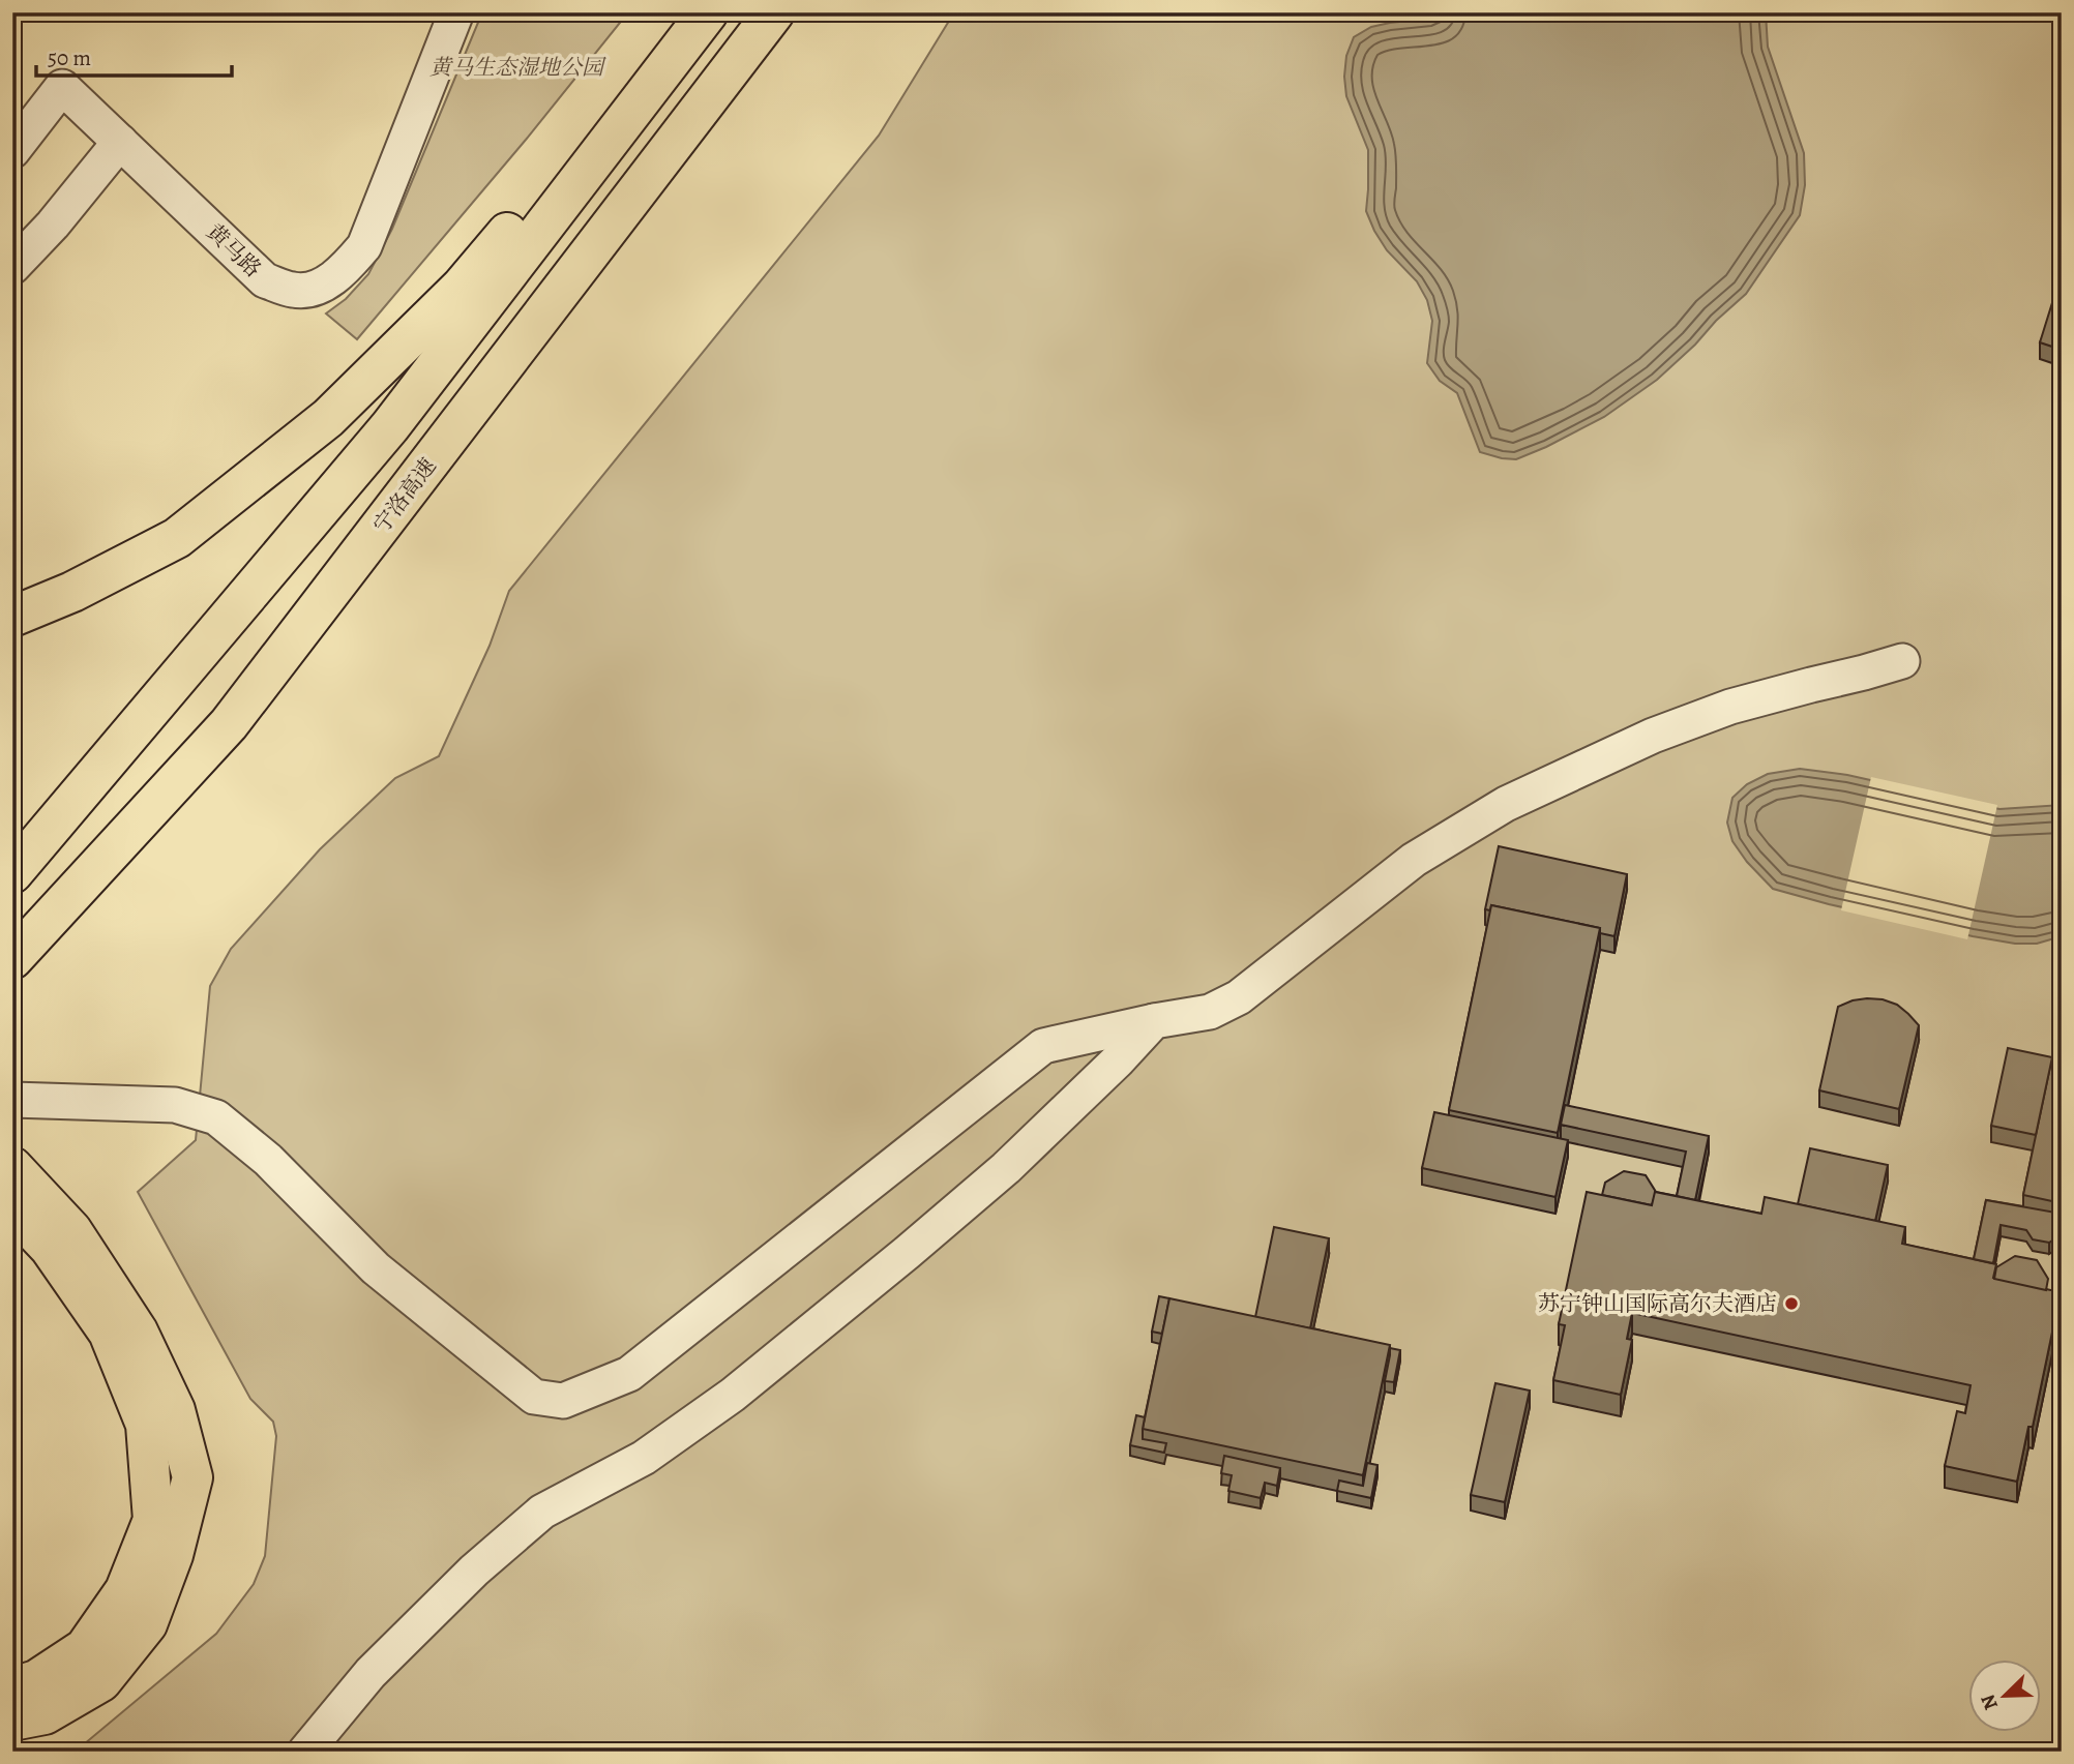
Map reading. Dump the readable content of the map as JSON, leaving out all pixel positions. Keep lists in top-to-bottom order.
{
  "streets": {
    "highway": ["宁洛高速"],
    "street": ["黄马路"]
  },
  "parks": ["黄马生态湿地公园"],
  "places": ["苏宁钟山国际高尔夫酒店"],
  "scale_bar": "50 m",
  "north": "bottom left"
}
